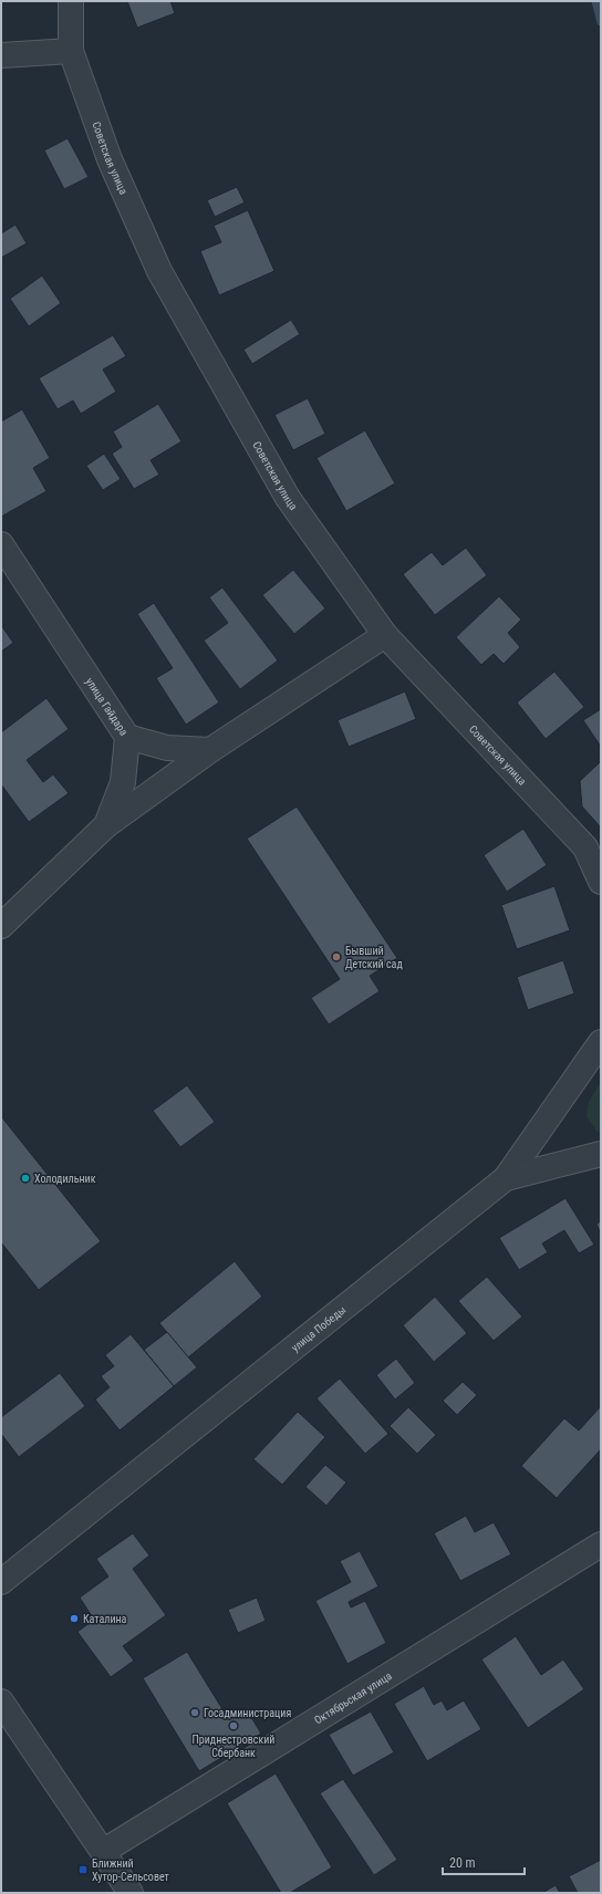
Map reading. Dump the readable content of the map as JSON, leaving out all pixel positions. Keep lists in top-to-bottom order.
{
  "streets": {
    "street": [
      "Советская улица",
      "улица Гайдара",
      "улица Победы",
      "Октябрьская улица"
    ]
  },
  "places": {
    "other": [
      "Бывший Детский сад",
      "Холодильник",
      "Каталина",
      "Госадминистрация",
      "Приднестровский Сбербанк"
    ],
    "transit": ["Ближний Хутор-Сельсовет"]
  },
  "scale_bar": "20 m"
}
